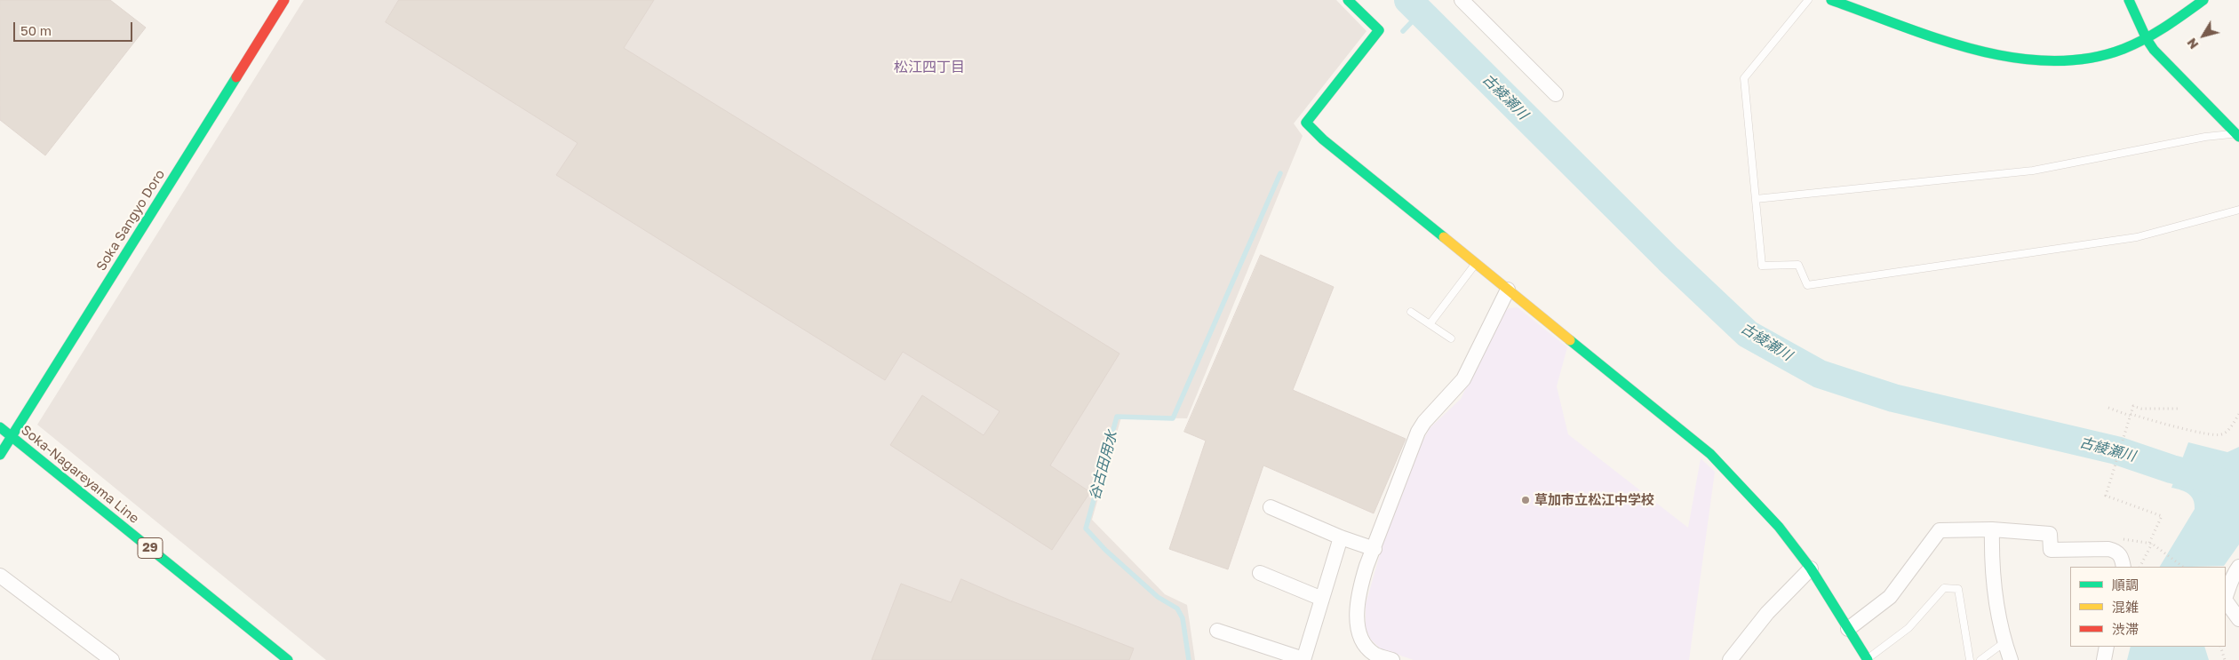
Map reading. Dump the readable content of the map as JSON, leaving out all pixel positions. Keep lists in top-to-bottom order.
{
  "streets": {
    "street": ["Soka Sangyo Doro", "Soka-Nagareyama Line", "29"]
  },
  "crossings": [
    ["Soka Sangyo Doro", "Soka-Nagareyama Line"]
  ],
  "districts": ["松江四丁目"],
  "water": ["古綾瀬川", "谷古田用水"],
  "places": ["草加市立松江中学校"],
  "legend": ["順調", "混雑", "渋滞"],
  "scale_bar": "50 m",
  "north": "bottom left"
}
